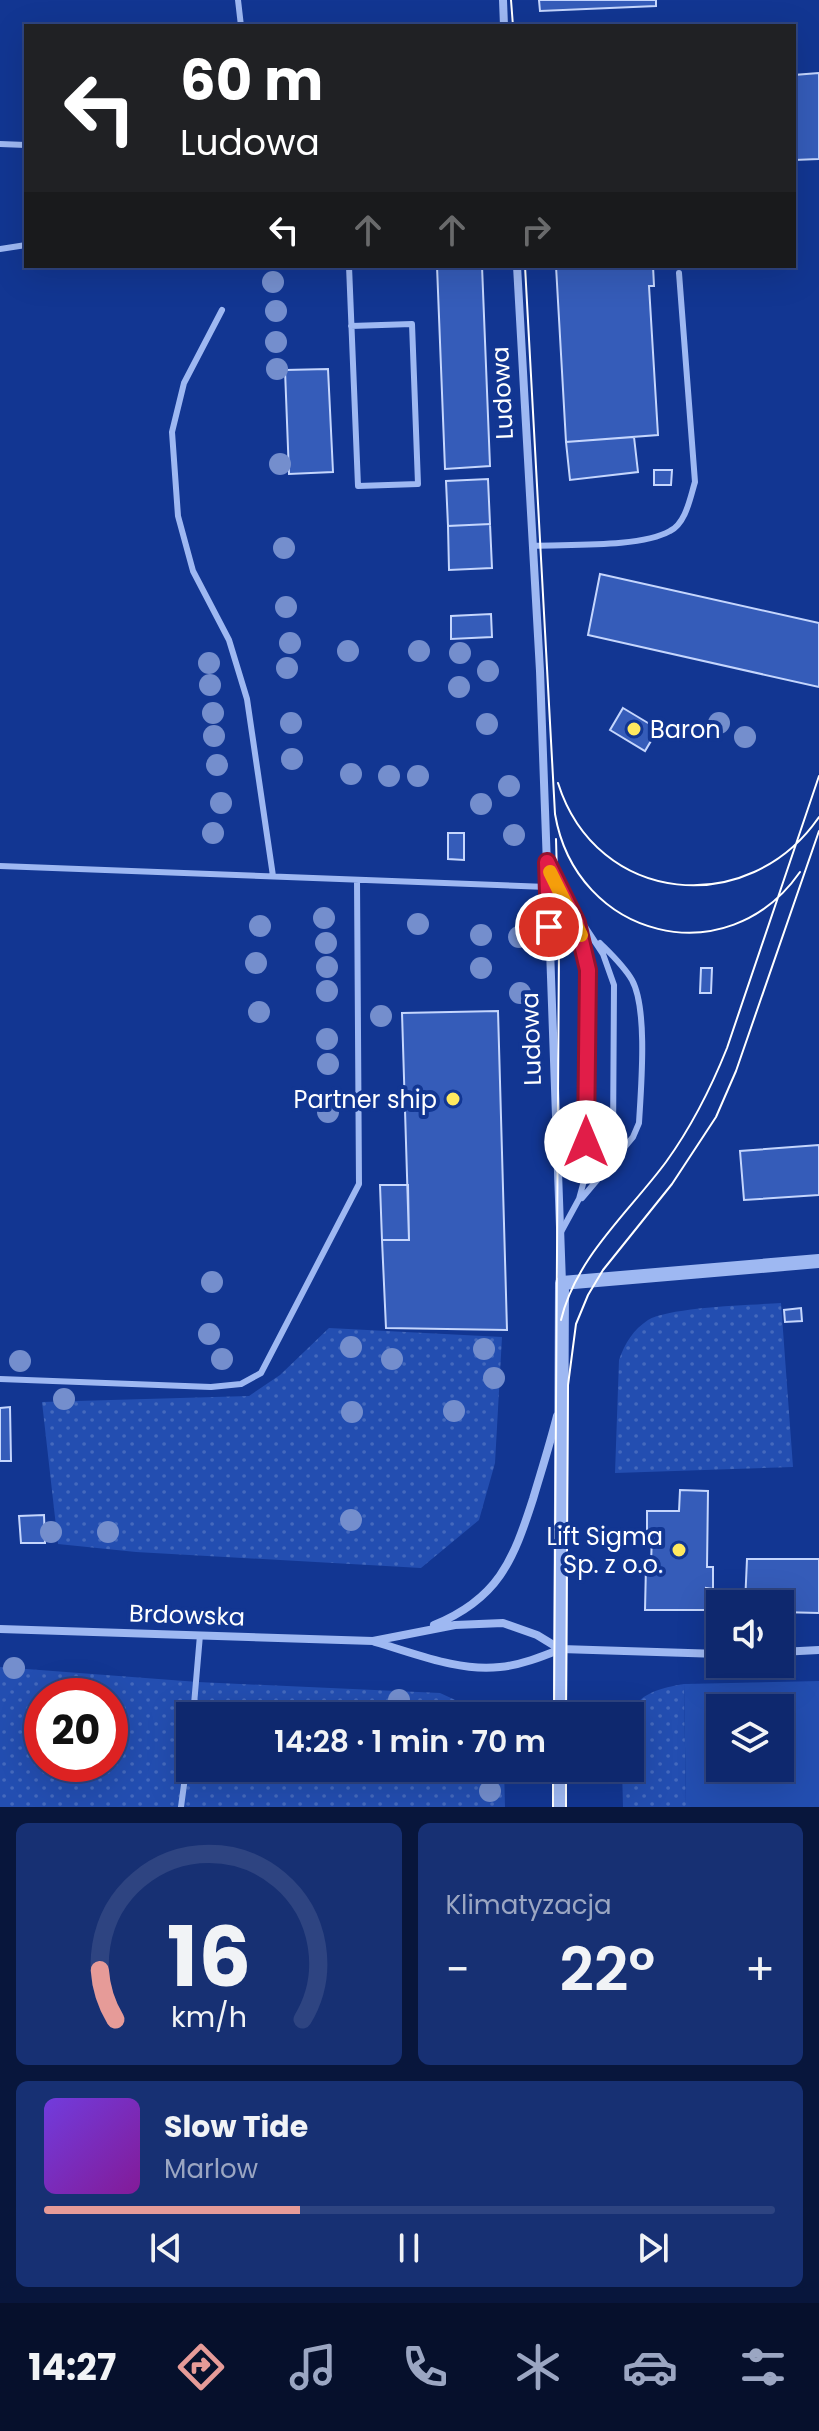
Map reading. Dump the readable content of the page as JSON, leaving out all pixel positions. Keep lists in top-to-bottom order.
{
  "streets": {
    "street": ["Ludowa", "Brdowska"]
  },
  "crossings": [
    ["Ludowa", "Brdowska"]
  ],
  "places": ["Baron", "Partner ship", "Lift Sigma Sp. z o.o."],
  "page": {
    "turn": ["60 m", "Ludowa"],
    "limit": "20",
    "trip": "14:28 · 1 min · 70 m",
    "tile": "Klimatyzacja",
    "heat": ["−", "22°", "+"],
    "song": ["Slow Tide", "Marlow"],
    "tabs": "14:27",
    "gauge": ["16", "km/h"]
  }
}
